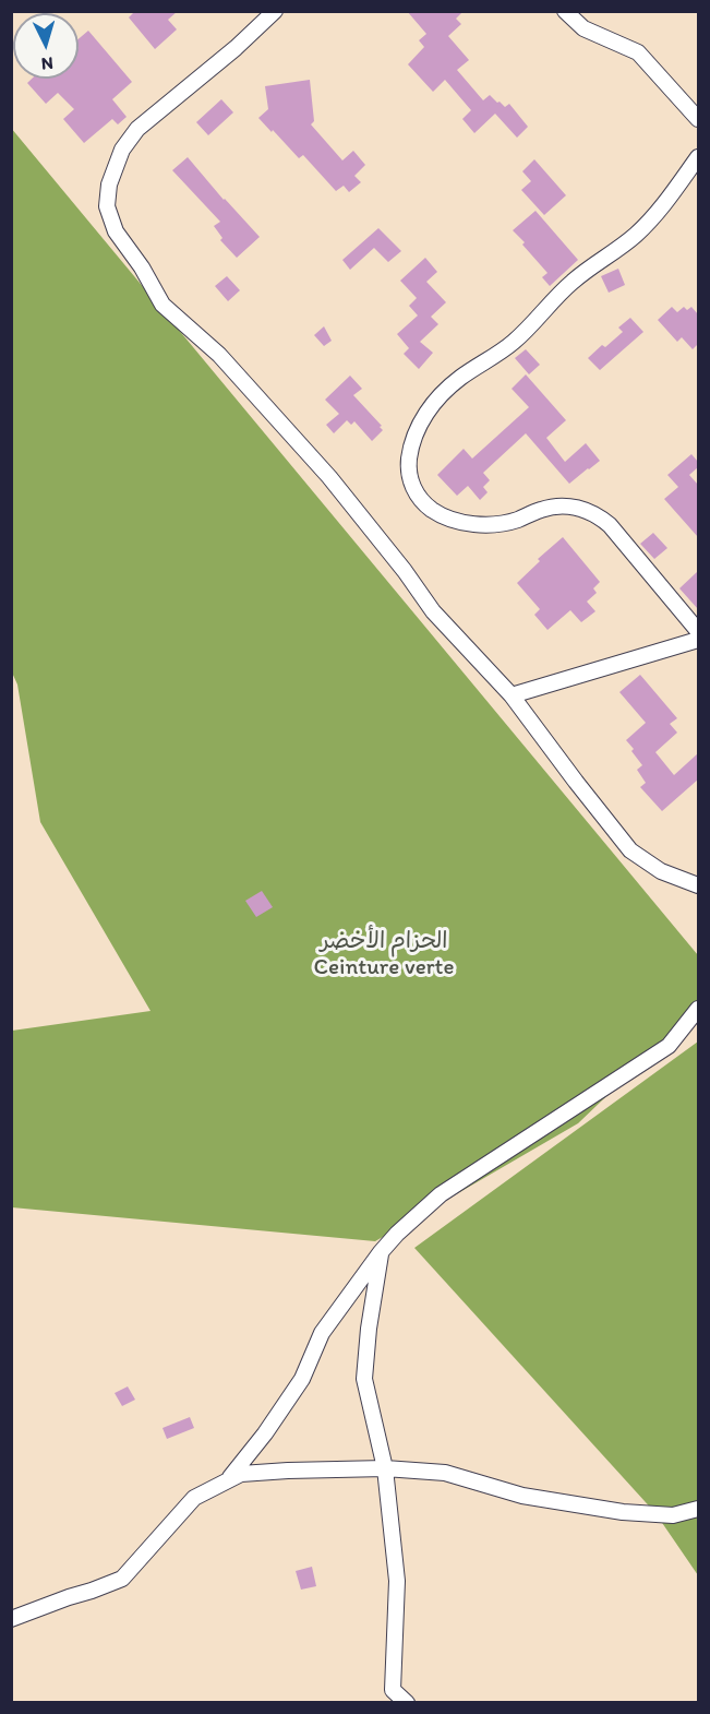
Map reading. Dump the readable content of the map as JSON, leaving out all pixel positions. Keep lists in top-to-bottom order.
{
  "parks": ["الحزام الأخضر Ceinture verte"],
  "north": "bottom"
}
